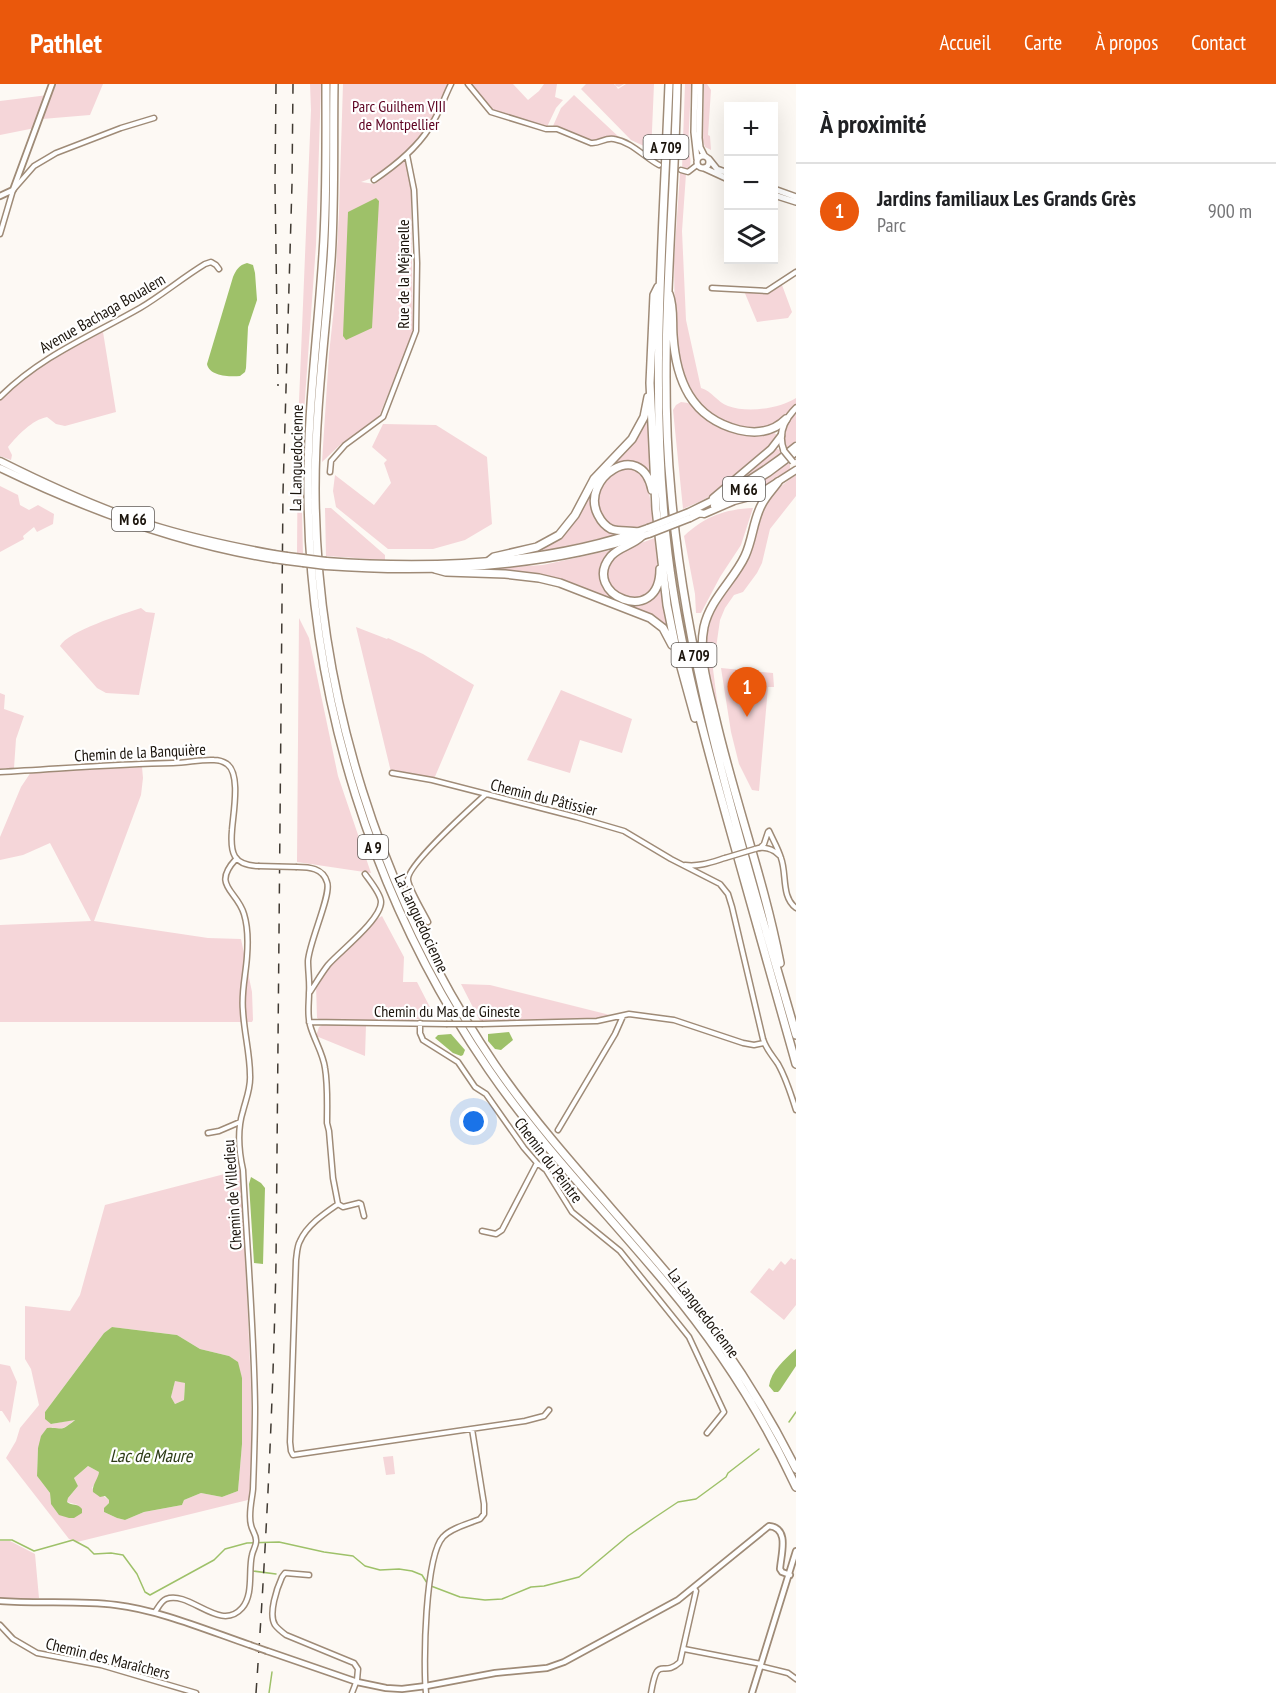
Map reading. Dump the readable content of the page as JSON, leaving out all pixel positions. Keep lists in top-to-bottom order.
{
  "streets": {
    "highway": [
      "A 709",
      "La Languedocienne",
      "M 66",
      "A 9"
    ],
    "street": [
      "Rue de la Méjanelle",
      "Avenue Bachaga Boualem",
      "Chemin de la Banquière",
      "Chemin du Pâtissier",
      "Chemin du Mas de Gineste",
      "Chemin du Peintre",
      "Chemin de Villedieu",
      "Chemin des Maraîchers"
    ]
  },
  "crossings": [
    ["Chemin de la Banquière", "Chemin de Villedieu"],
    ["Chemin du Pâtissier", "Chemin du Mas de Gineste"],
    ["Chemin du Mas de Gineste", "Chemin du Peintre"]
  ],
  "water": ["Lac de Maure"],
  "parks": ["Parc Guilhem VIII de Montpellier"],
  "page": {
    "header": "Pathlet",
    "nav": [
      "Accueil",
      "Carte",
      "À propos",
      "Contact"
    ],
    "heading": "À proximité",
    "map_buttons": ["+", "−"],
    "list": [
      {
        "mark": "1",
        "name": "Jardins familiaux Les Grands Grès",
        "note": "Parc",
        "value": "900 m"
      }
    ],
    "pins": "1"
  }
}
